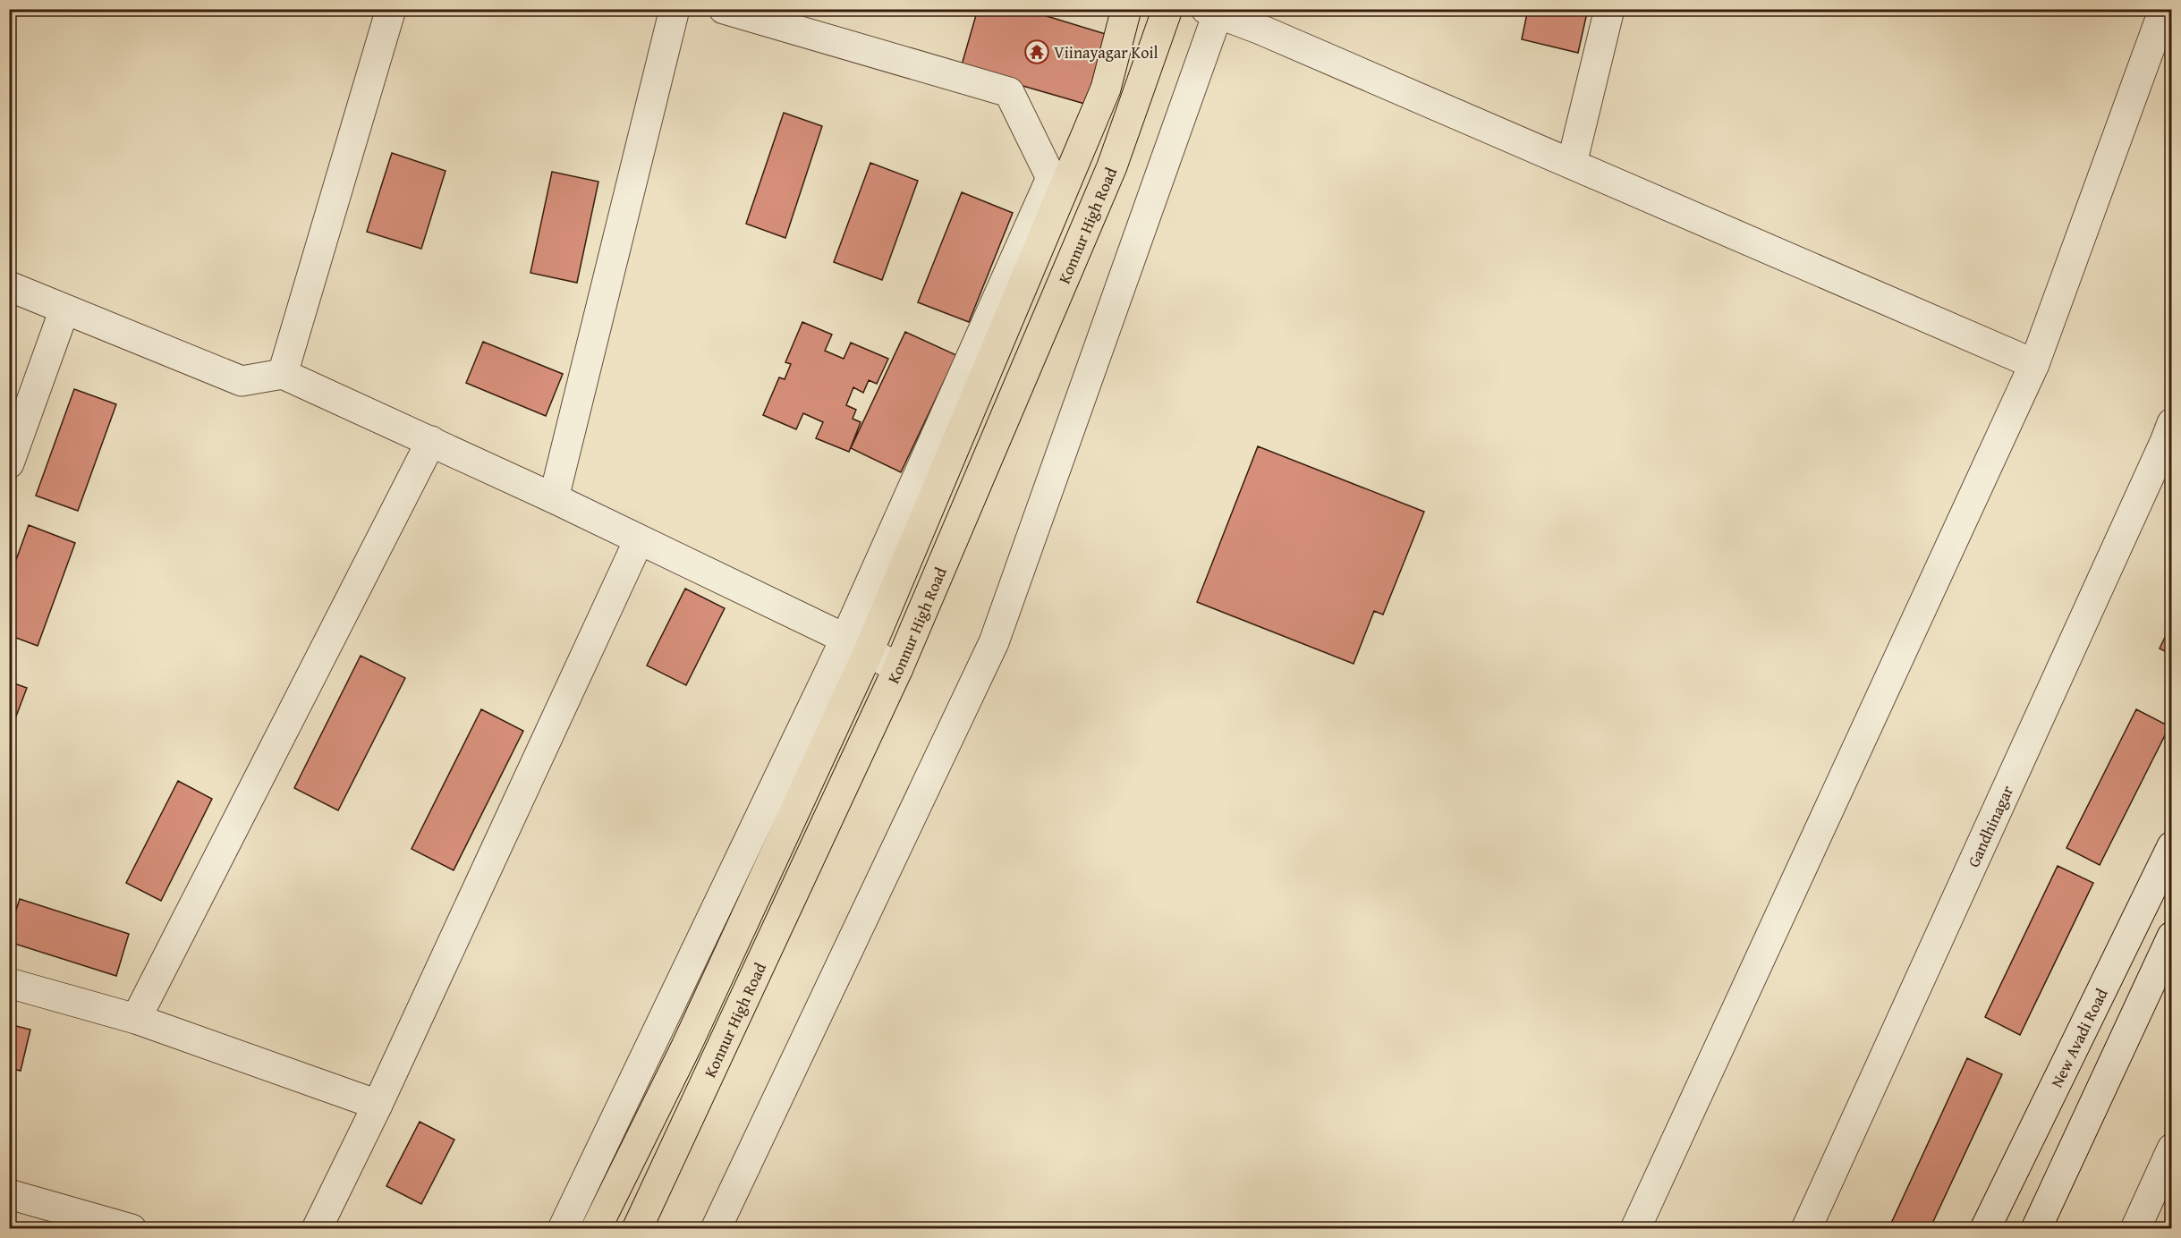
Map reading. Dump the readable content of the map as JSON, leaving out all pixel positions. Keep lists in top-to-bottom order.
{
  "streets": {
    "main road": ["Konnur High Road"],
    "street": ["Gandhinagar", "New Avadi Road"]
  },
  "places": {
    "temple": ["Viinayagar Koil"]
  }
}
